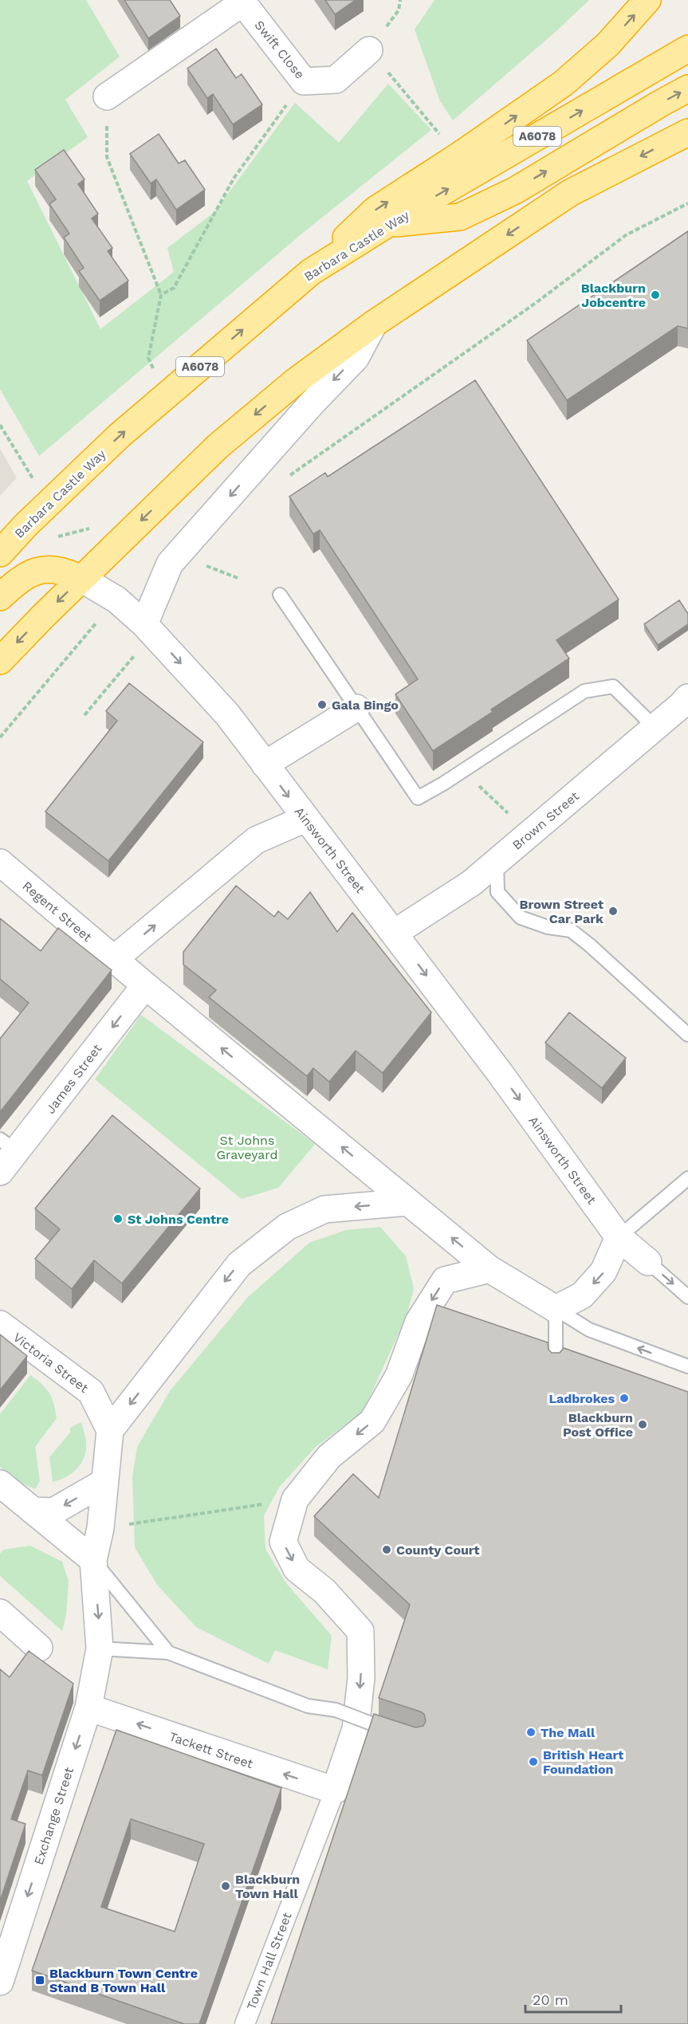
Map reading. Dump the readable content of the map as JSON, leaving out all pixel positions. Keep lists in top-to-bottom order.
{
  "streets": {
    "highway": ["A6078", "Barbara Castle Way"],
    "street": [
      "Swift Close",
      "Brown Street",
      "Ainsworth Street",
      "Regent Street",
      "James Street",
      "Victoria Street",
      "Tackett Street",
      "Exchange Street",
      "Town Hall Street"
    ]
  },
  "crossings": [
    ["Brown Street", "Ainsworth Street"],
    ["Victoria Street", "Exchange Street"],
    ["Tackett Street", "Exchange Street"],
    ["Tackett Street", "Town Hall Street"]
  ],
  "one_way": ["James Street", "Tackett Street", "Exchange Street"],
  "parks": ["St Johns Graveyard"],
  "places": {
    "other": [
      "Blackburn Jobcentre",
      "Gala Bingo",
      "Brown Street Car Park",
      "St Johns Centre",
      "Ladbrokes",
      "Blackburn Post Office",
      "County Court",
      "The Mall",
      "British Heart Foundation",
      "Blackburn Town Hall"
    ],
    "transit": ["Blackburn Town Centre Stand B Town Hall"]
  },
  "scale_bar": "20 m"
}
